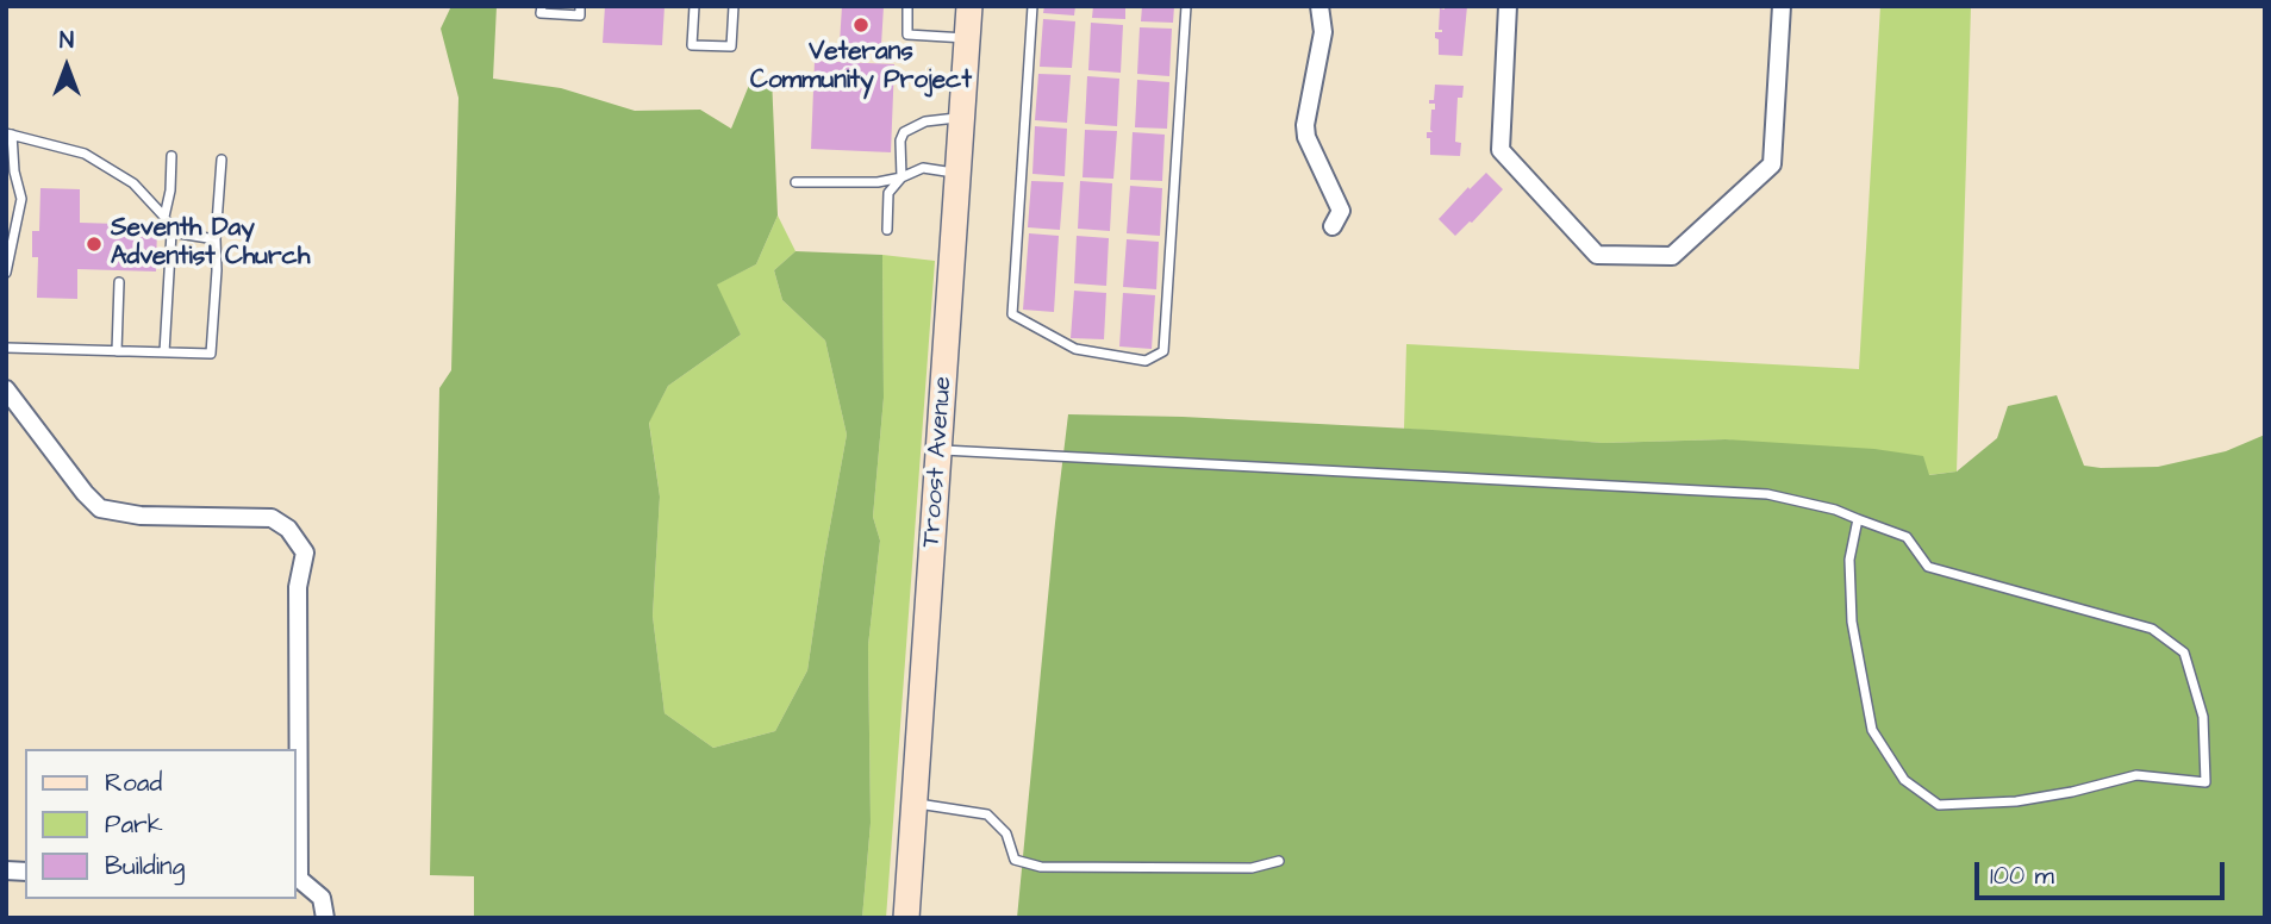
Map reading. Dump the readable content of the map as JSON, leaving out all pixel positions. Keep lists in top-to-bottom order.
{
  "streets": {
    "main road": ["Troost Avenue"]
  },
  "places": ["Veterans Community Project", "Seventh Day Adventist Church"],
  "legend": ["Road", "Park", "Building"],
  "scale_bar": "100 m",
  "north": "top"
}
